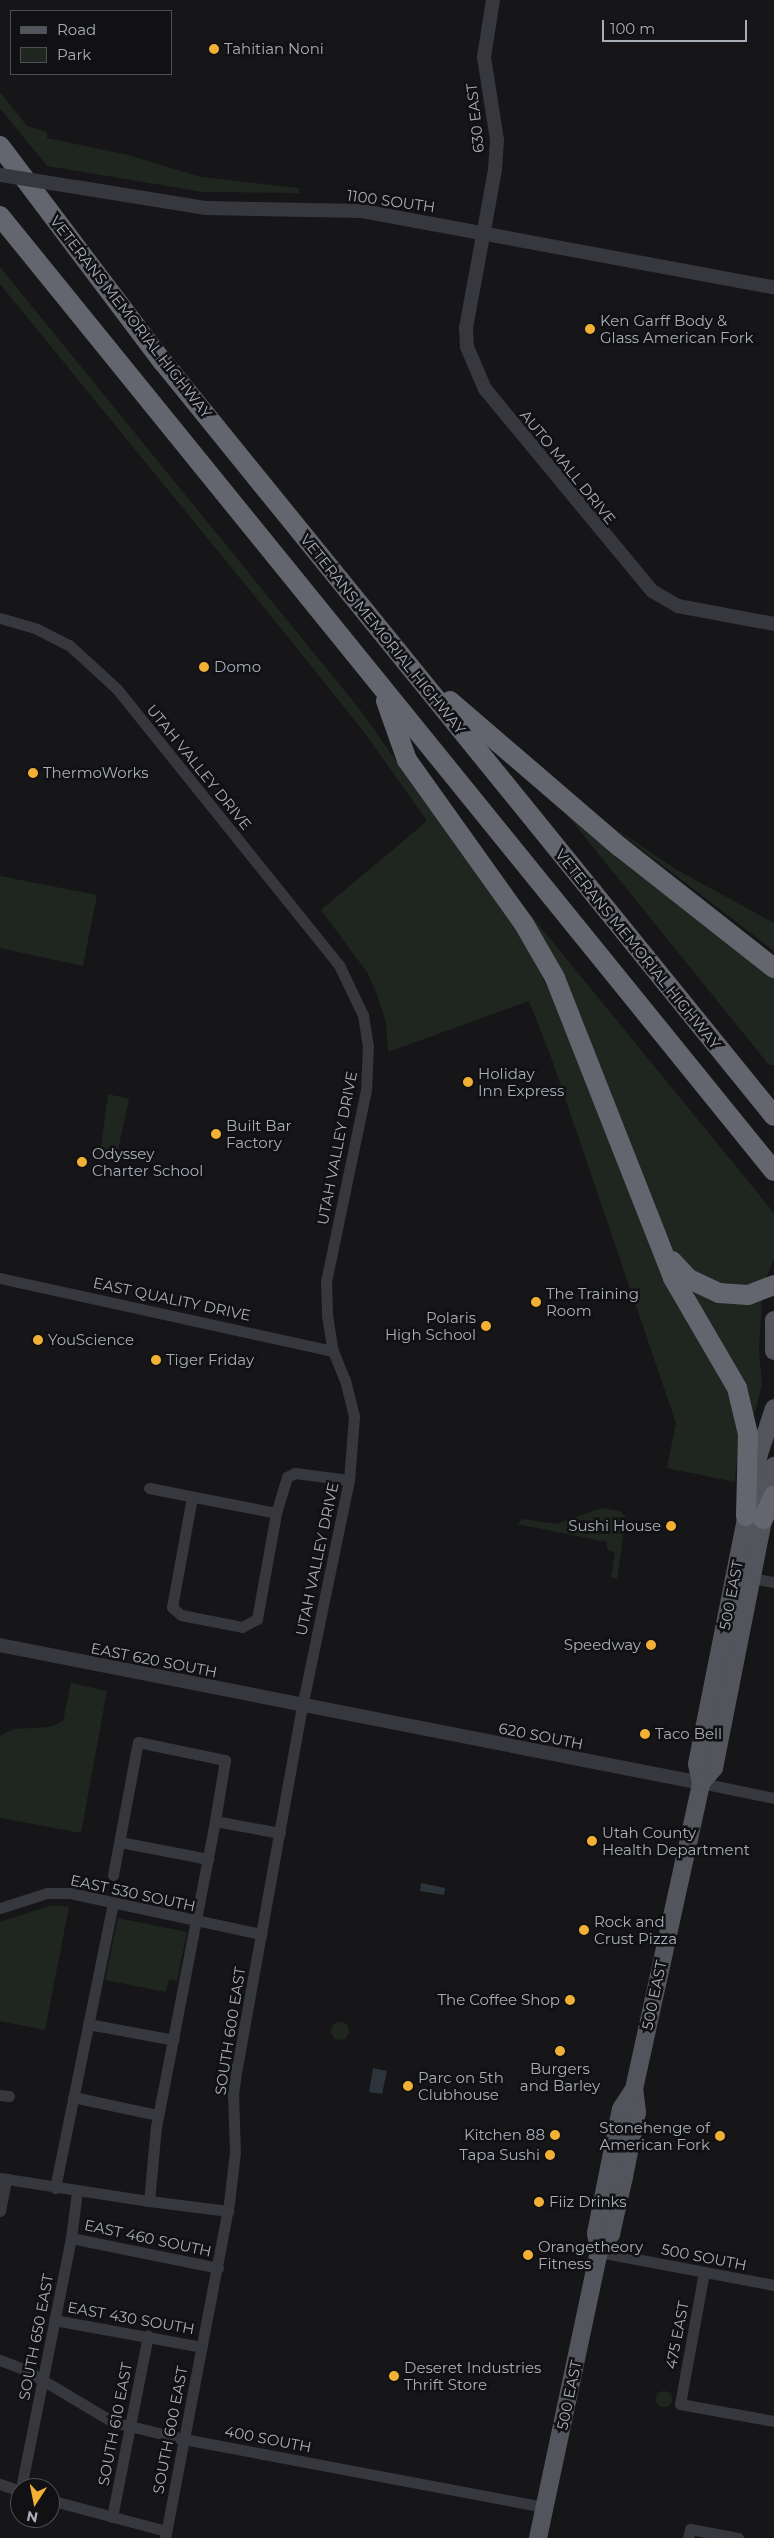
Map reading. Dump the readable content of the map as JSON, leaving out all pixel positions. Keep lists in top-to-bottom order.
{
  "streets": {
    "highway": ["VETERANS MEMORIAL HIGHWAY"],
    "main road": ["500 EAST"],
    "street": [
      "630 EAST",
      "1100 SOUTH",
      "AUTO MALL DRIVE",
      "UTAH VALLEY DRIVE",
      "EAST QUALITY DRIVE",
      "EAST 620 SOUTH",
      "620 SOUTH",
      "EAST 530 SOUTH",
      "SOUTH 600 EAST",
      "EAST 460 SOUTH",
      "500 SOUTH",
      "EAST 430 SOUTH",
      "475 EAST",
      "SOUTH 650 EAST",
      "SOUTH 610 EAST",
      "400 SOUTH"
    ]
  },
  "crossings": [
    ["630 EAST", "1100 SOUTH"],
    ["630 EAST", "AUTO MALL DRIVE"],
    ["1100 SOUTH", "AUTO MALL DRIVE"],
    ["UTAH VALLEY DRIVE", "EAST QUALITY DRIVE"],
    ["UTAH VALLEY DRIVE", "EAST 620 SOUTH"],
    ["UTAH VALLEY DRIVE", "620 SOUTH"],
    ["UTAH VALLEY DRIVE", "SOUTH 600 EAST"],
    ["500 EAST", "620 SOUTH"],
    ["500 EAST", "500 SOUTH"],
    ["500 EAST", "400 SOUTH"],
    ["EAST 620 SOUTH", "620 SOUTH"],
    ["EAST 620 SOUTH", "SOUTH 600 EAST"],
    ["620 SOUTH", "SOUTH 600 EAST"],
    ["EAST 530 SOUTH", "SOUTH 600 EAST"],
    ["SOUTH 600 EAST", "EAST 460 SOUTH"],
    ["SOUTH 600 EAST", "EAST 430 SOUTH"],
    ["SOUTH 600 EAST", "400 SOUTH"],
    ["EAST 460 SOUTH", "SOUTH 650 EAST"],
    ["500 SOUTH", "475 EAST"],
    ["EAST 430 SOUTH", "SOUTH 650 EAST"],
    ["EAST 430 SOUTH", "SOUTH 610 EAST"],
    ["SOUTH 650 EAST", "400 SOUTH"],
    ["SOUTH 610 EAST", "400 SOUTH"]
  ],
  "places": [
    "Tahitian Noni",
    "Ken Garff Body & Glass American Fork",
    "Domo",
    "ThermoWorks",
    "Holiday Inn Express",
    "Built Bar Factory",
    "Odyssey Charter School",
    "The Training Room",
    "Polaris High School",
    "YouScience",
    "Tiger Friday",
    "Sushi House",
    "Speedway",
    "Taco Bell",
    "Utah County Health Department",
    "Rock and Crust Pizza",
    "The Coffee Shop",
    "Burgers and Barley",
    "Parc on 5th Clubhouse",
    "Kitchen 88",
    "Stonehenge of American Fork",
    "Tapa Sushi",
    "Fiiz Drinks",
    "Orangetheory Fitness",
    "Deseret Industries Thrift Store"
  ],
  "legend": ["Road", "Park"],
  "scale_bar": "100 m",
  "north": "bottom"
}
